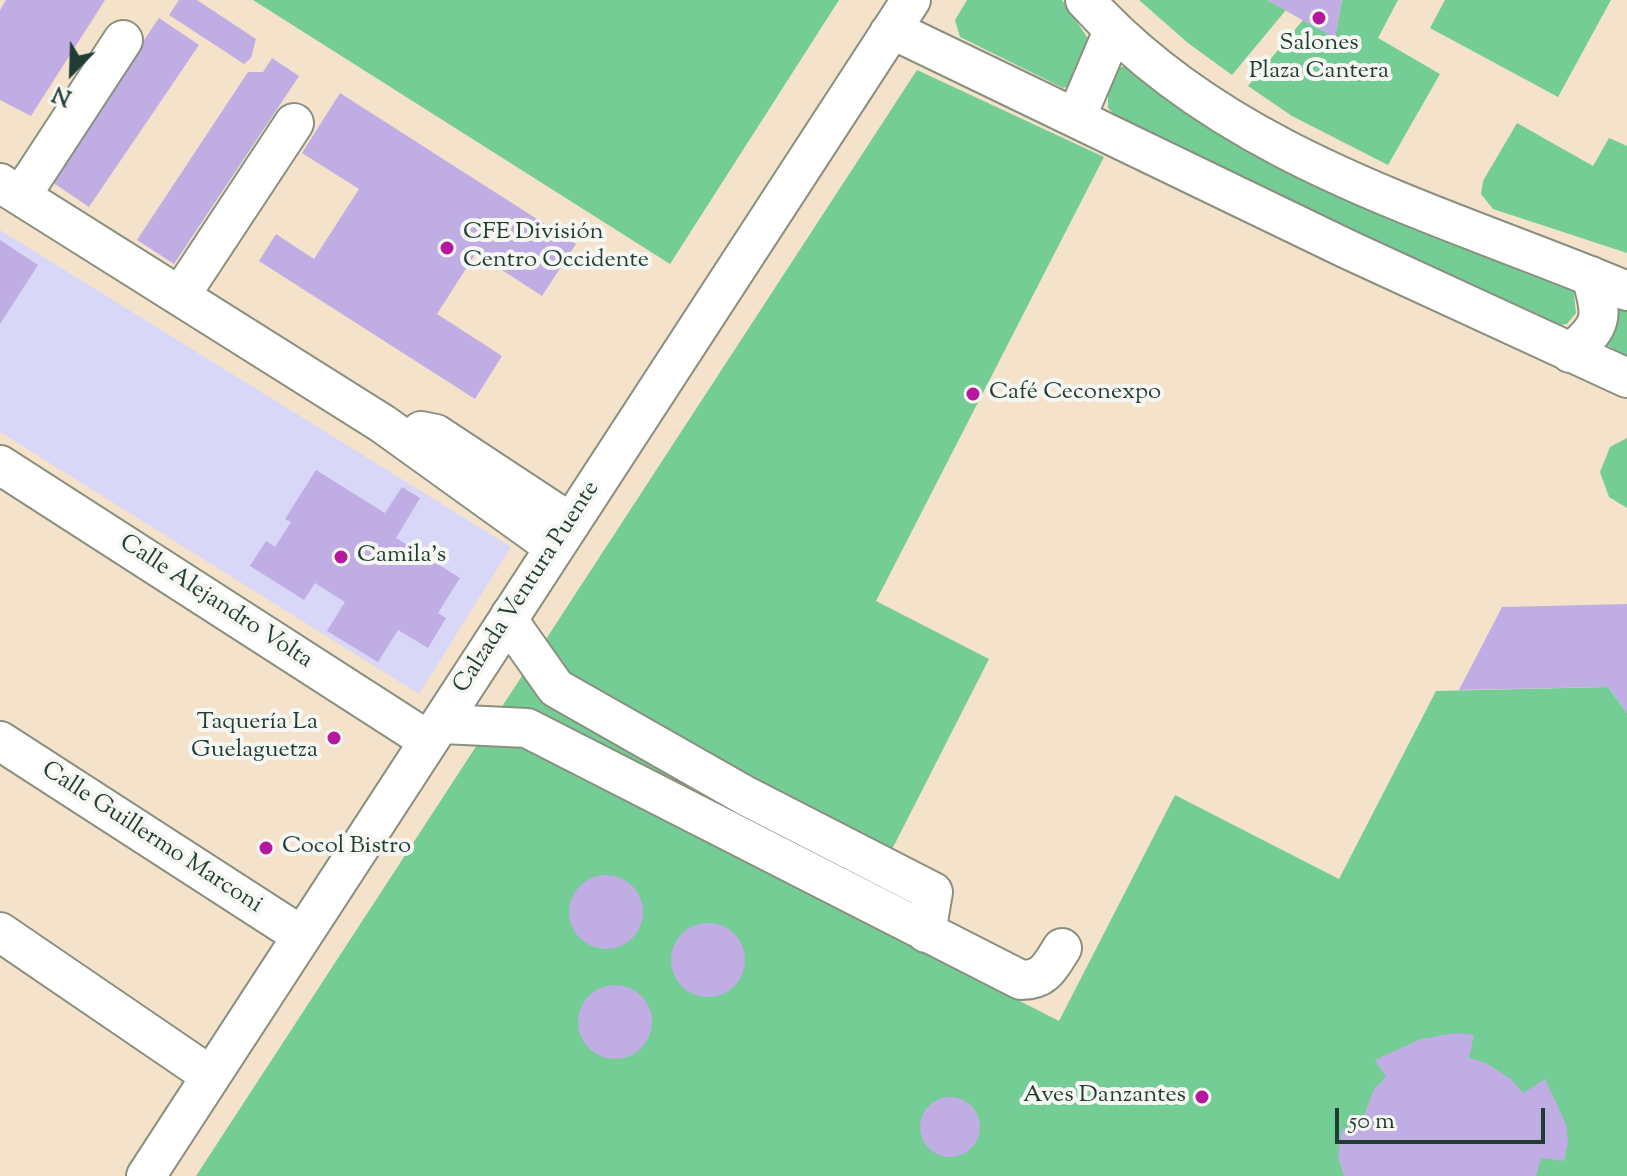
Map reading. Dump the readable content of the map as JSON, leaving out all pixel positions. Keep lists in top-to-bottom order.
{
  "streets": {
    "street": ["Calzada Ventura Puente", "Calle Alejandro Volta", "Calle Guillermo Marconi"]
  },
  "crossings": [
    ["Calzada Ventura Puente", "Calle Alejandro Volta"],
    ["Calzada Ventura Puente", "Calle Guillermo Marconi"]
  ],
  "places": [
    "Salones Plaza Cantera",
    "CFE División Centro Occidente",
    "Café Ceconexpo",
    "Camila's",
    "Taquería La Guelaguetza",
    "Cocol Bistro",
    "Aves Danzantes"
  ],
  "scale_bar": "50 m",
  "north": "bottom left"
}
